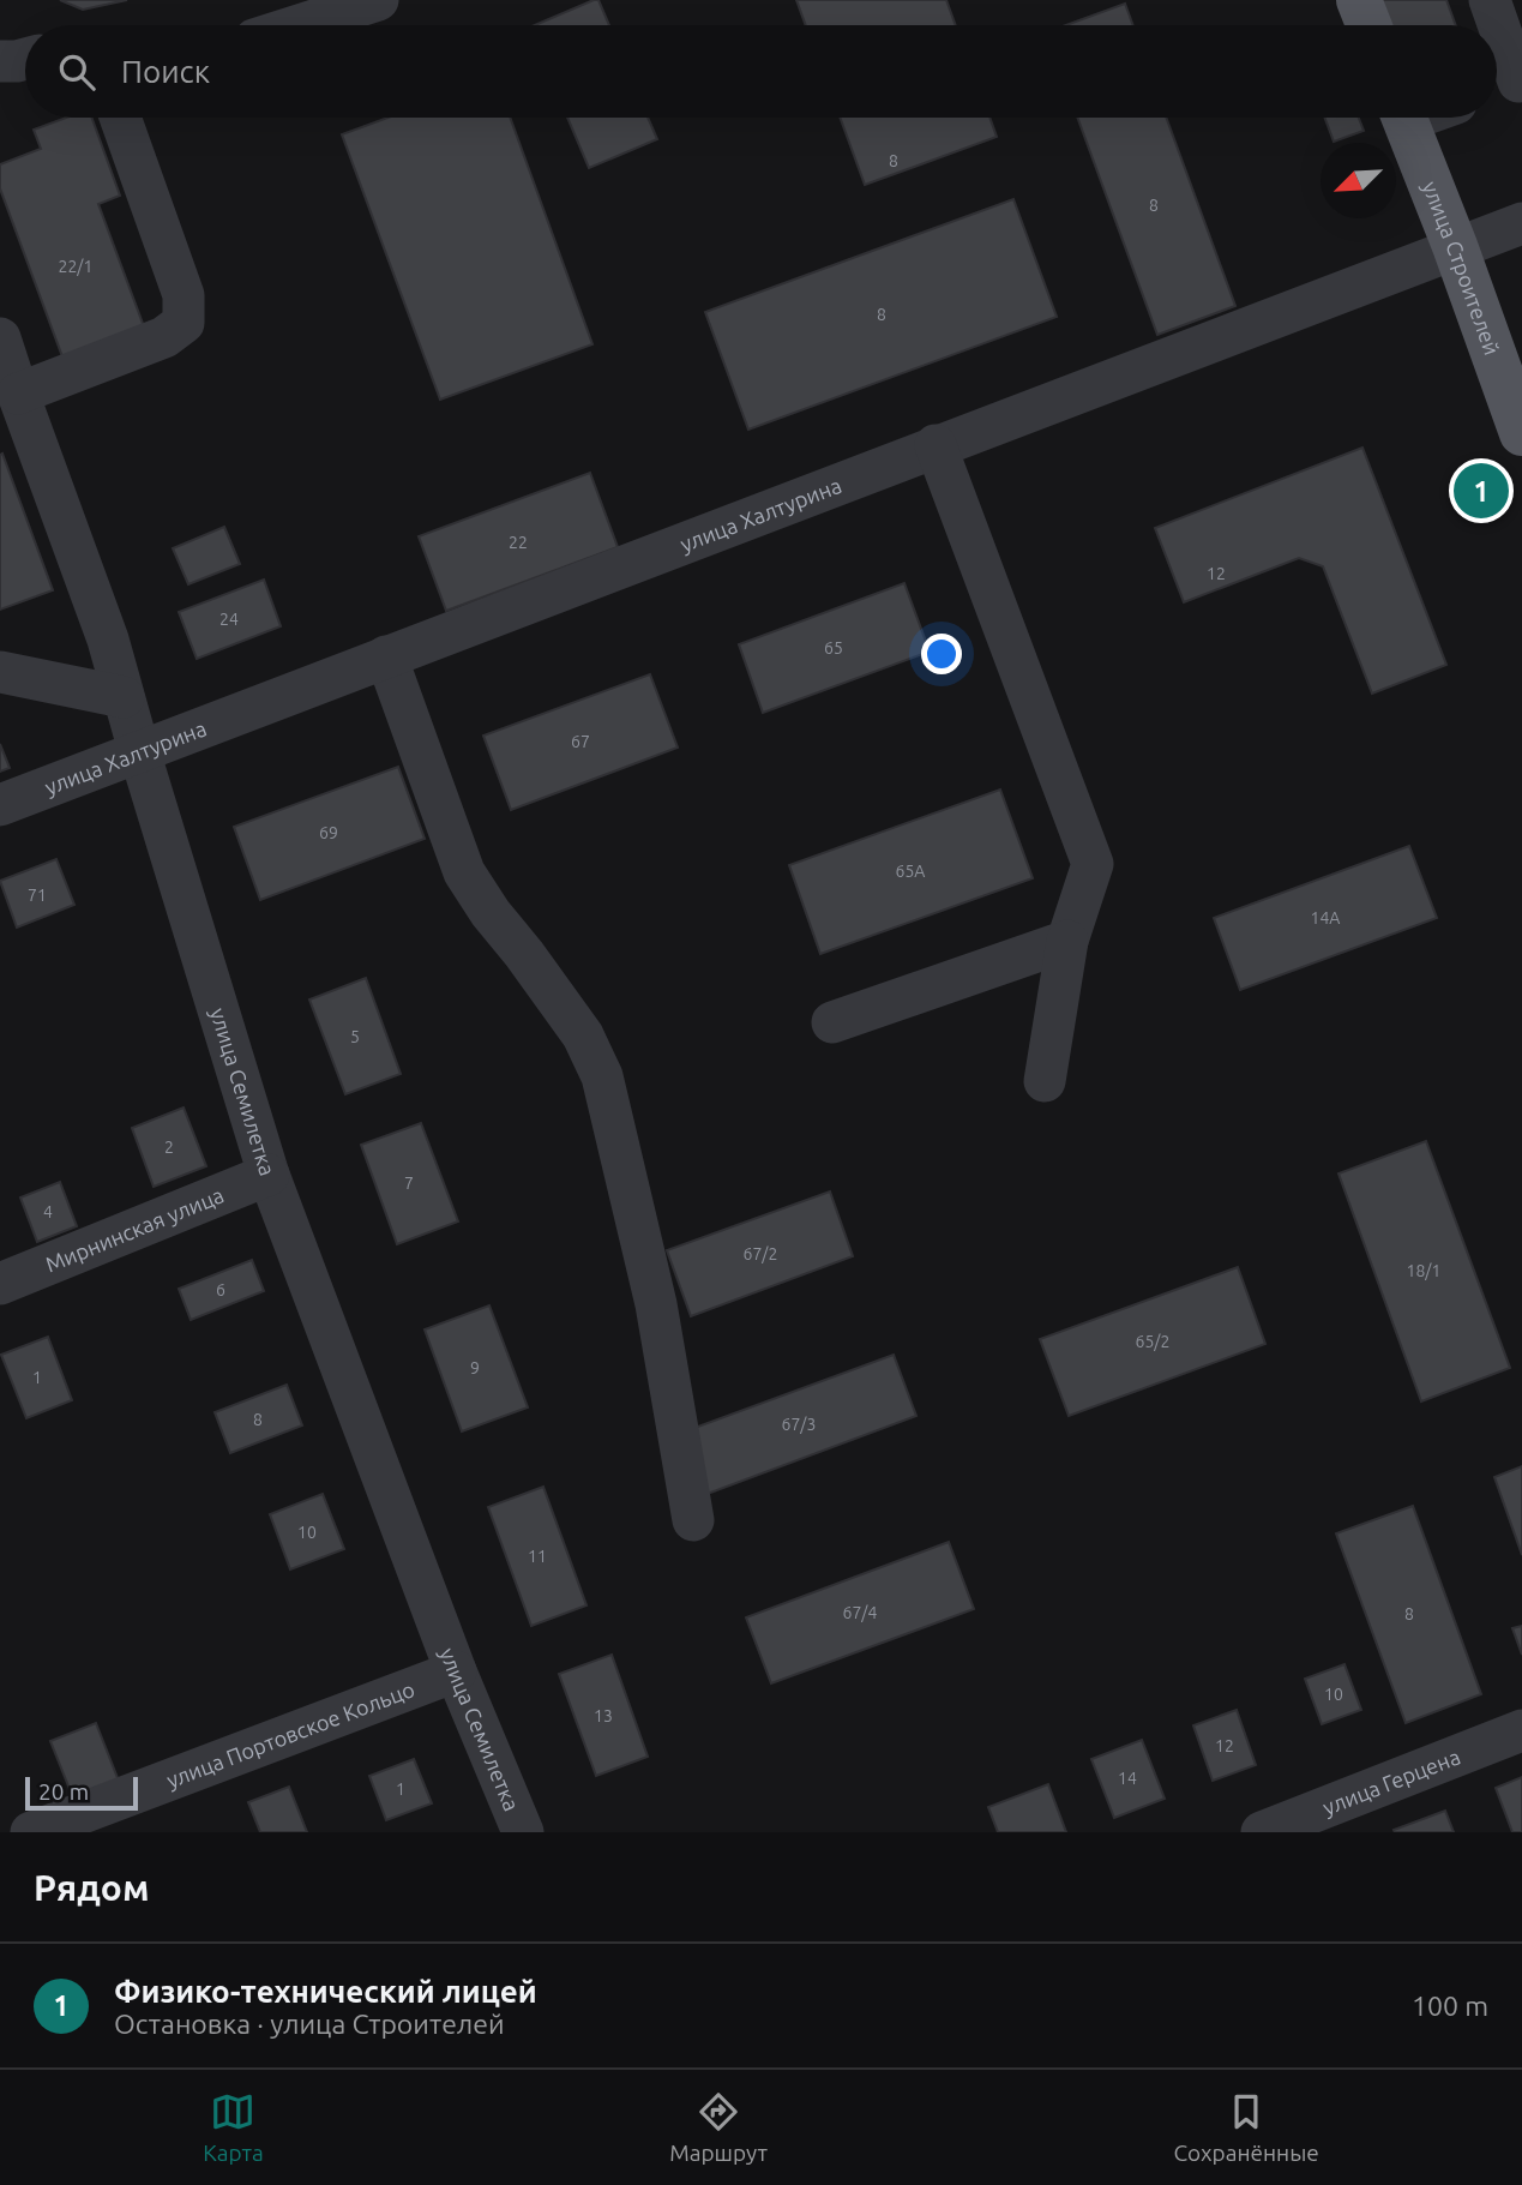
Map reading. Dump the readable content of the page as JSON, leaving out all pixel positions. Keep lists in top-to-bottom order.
{
  "streets": {
    "main road": ["улица Строителей"],
    "street": [
      "улица Халтурина",
      "улица Семилетка",
      "Мирнинская улица",
      "улица Портовское Кольцо",
      "улица Герцена"
    ]
  },
  "crossings": [
    ["улица Строителей", "улица Халтурина"],
    ["улица Халтурина", "улица Семилетка"],
    ["улица Семилетка", "Мирнинская улица"],
    ["улица Семилетка", "улица Портовское Кольцо"]
  ],
  "house_numbers": [
    "8",
    "8",
    "22/1",
    "8",
    "22",
    "12",
    "24",
    "65",
    "67",
    "69",
    "65А",
    "71",
    "14А",
    "5",
    "2",
    "7",
    "4",
    "67/2",
    "18/1",
    "6",
    "65/2",
    "9",
    "1",
    "8",
    "67/3",
    "10",
    "11",
    "67/4",
    "8",
    "10",
    "13",
    "12",
    "14",
    "1"
  ],
  "scale_bar": "20 m",
  "north": "bottom left",
  "page": {
    "search": "Поиск",
    "pins": "1",
    "scale": "20 m",
    "heading": "Рядом",
    "list": [
      {
        "mark": "1",
        "name": "Физико-технический лицей",
        "note": "Остановка · улица Строителей",
        "value": "100 m"
      }
    ],
    "nav": ["Карта", "Маршрут", "Сохранённые"]
  }
}
